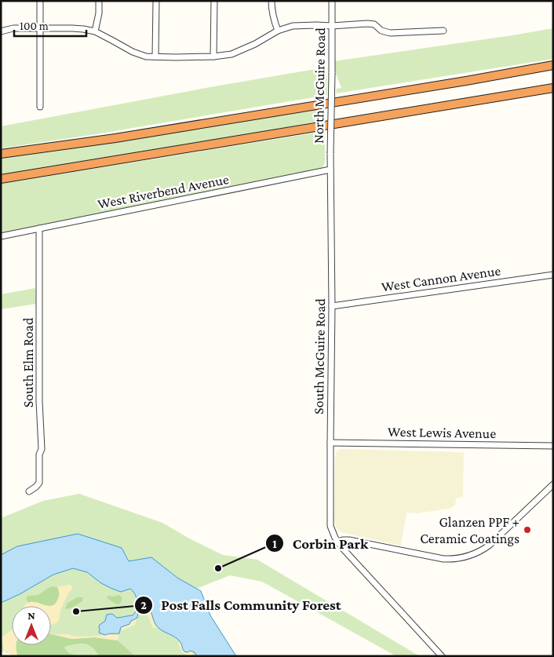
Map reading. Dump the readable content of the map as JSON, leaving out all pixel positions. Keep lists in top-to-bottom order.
{
  "streets": {
    "street": [
      "North McGuire Road",
      "West Riverbend Avenue",
      "West Cannon Avenue",
      "South McGuire Road",
      "South Elm Road",
      "West Lewis Avenue"
    ]
  },
  "crossings": [
    ["North McGuire Road", "West Riverbend Avenue"],
    ["North McGuire Road", "South McGuire Road"],
    ["West Riverbend Avenue", "South McGuire Road"],
    ["West Riverbend Avenue", "South Elm Road"],
    ["West Cannon Avenue", "South McGuire Road"],
    ["South McGuire Road", "West Lewis Avenue"]
  ],
  "places": ["Glanzen PPF + Ceramic Coatings", "Corbin Park", "Post Falls Community Forest"],
  "scale_bar": "100 m",
  "north": "top"
}
